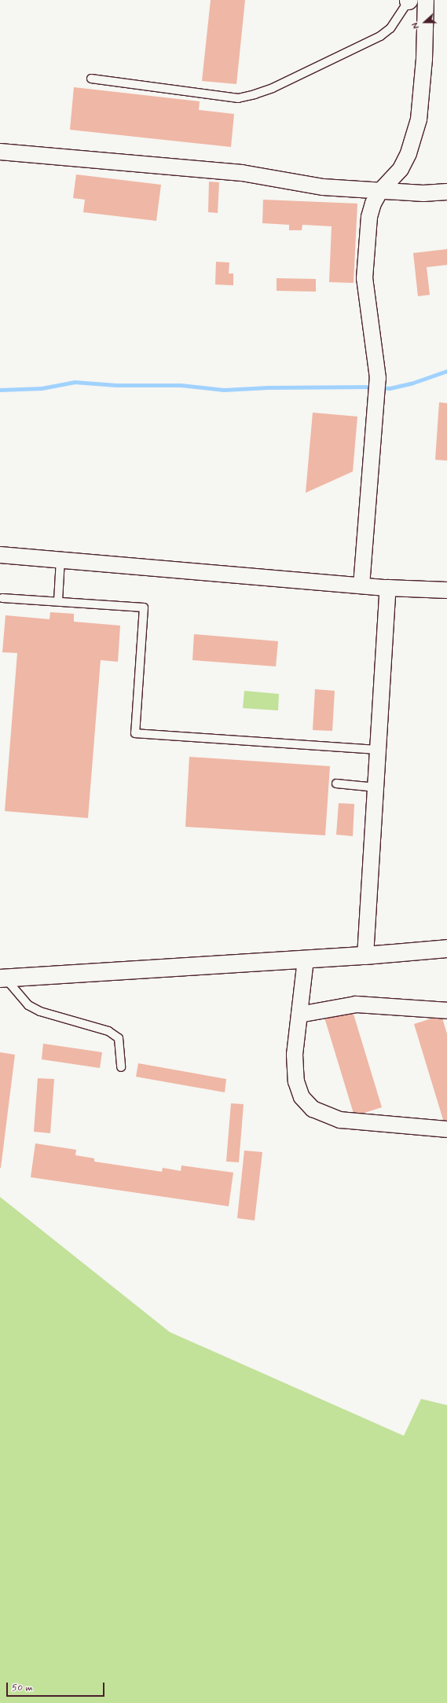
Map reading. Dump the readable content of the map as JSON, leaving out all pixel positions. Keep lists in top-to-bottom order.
{
  "scale_bar": "50 m",
  "north": "left"
}
